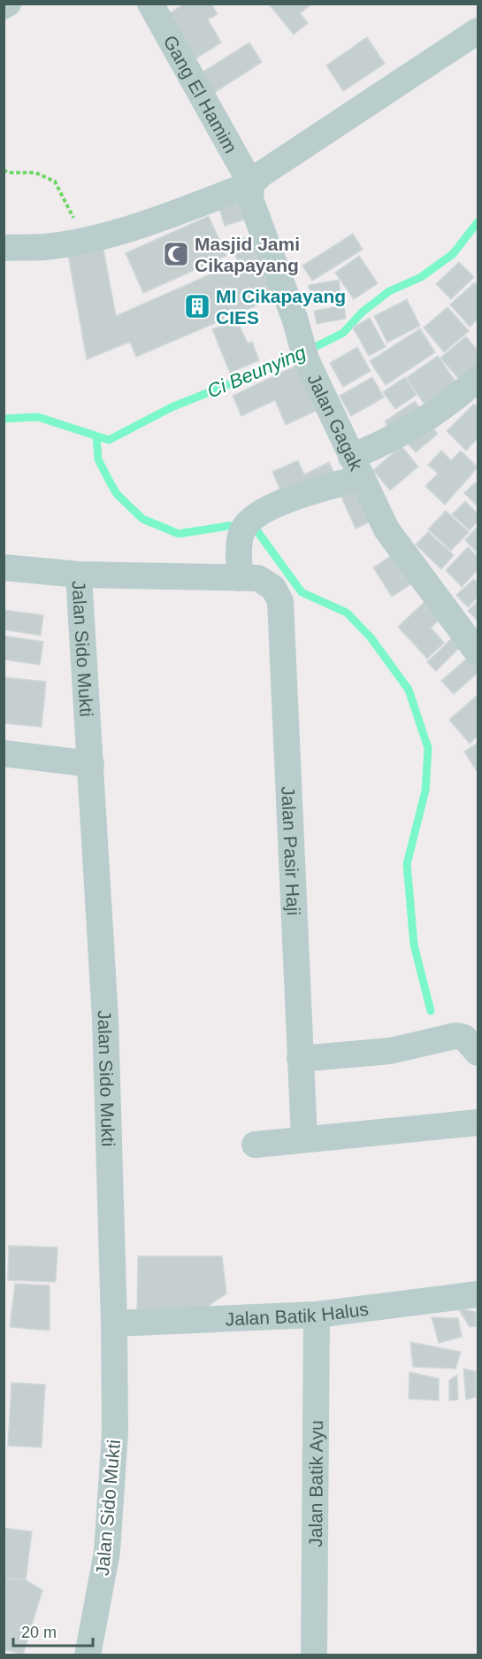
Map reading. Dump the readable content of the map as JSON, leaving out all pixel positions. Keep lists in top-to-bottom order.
{
  "streets": {
    "street": [
      "Gang El Hamim",
      "Jalan Gagak",
      "Jalan Sido Mukti",
      "Jalan Pasir Haji",
      "Jalan Batik Halus",
      "Jalan Batik Ayu"
    ]
  },
  "crossings": [
    ["Gang El Hamim", "Jalan Gagak"],
    ["Jalan Sido Mukti", "Jalan Pasir Haji"],
    ["Jalan Sido Mukti", "Jalan Batik Halus"],
    ["Jalan Batik Halus", "Jalan Batik Ayu"]
  ],
  "water": ["Ci Beunying"],
  "places": {
    "mosque": ["Masjid Jami Cikapayang"],
    "building": ["MI Cikapayang CIES"]
  },
  "scale_bar": "20 m"
}
